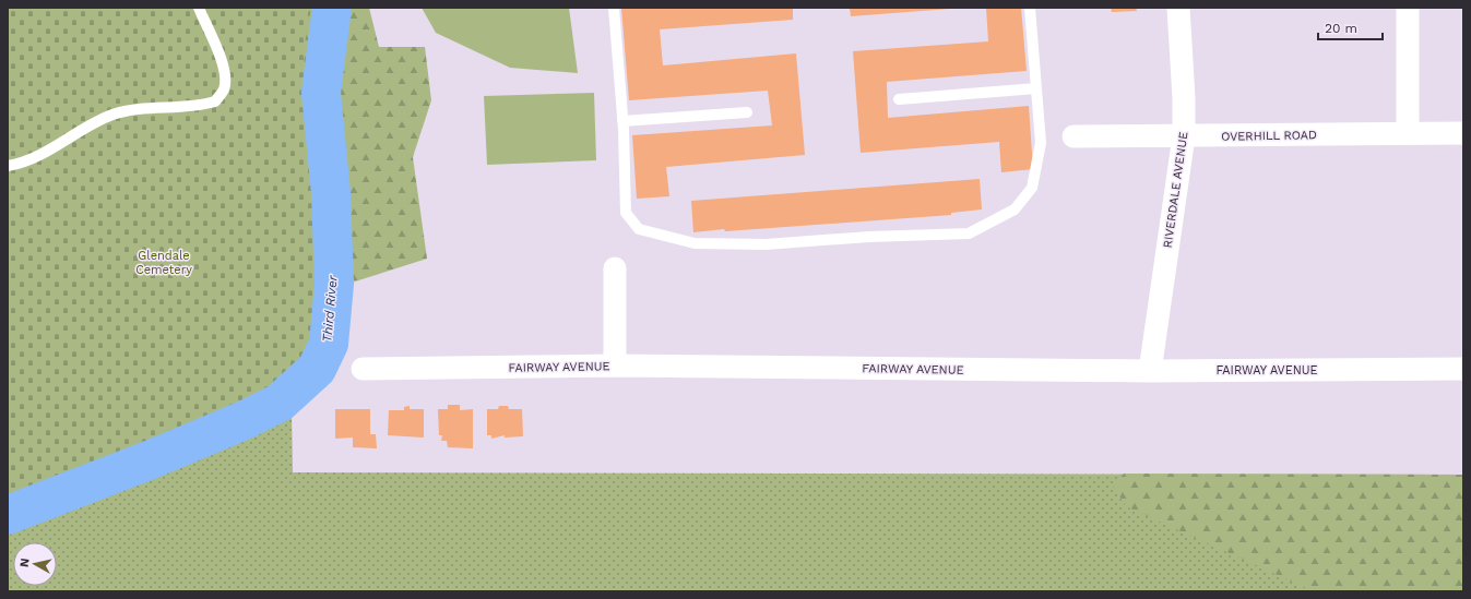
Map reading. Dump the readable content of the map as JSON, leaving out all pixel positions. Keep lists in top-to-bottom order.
{
  "streets": {
    "street": ["OVERHILL ROAD", "RIVERDALE AVENUE", "FAIRWAY AVENUE"]
  },
  "crossings": [
    ["OVERHILL ROAD", "RIVERDALE AVENUE"],
    ["RIVERDALE AVENUE", "FAIRWAY AVENUE"]
  ],
  "water": ["Third River"],
  "parks": ["Glendale Cemetery"],
  "scale_bar": "20 m",
  "north": "left"
}
